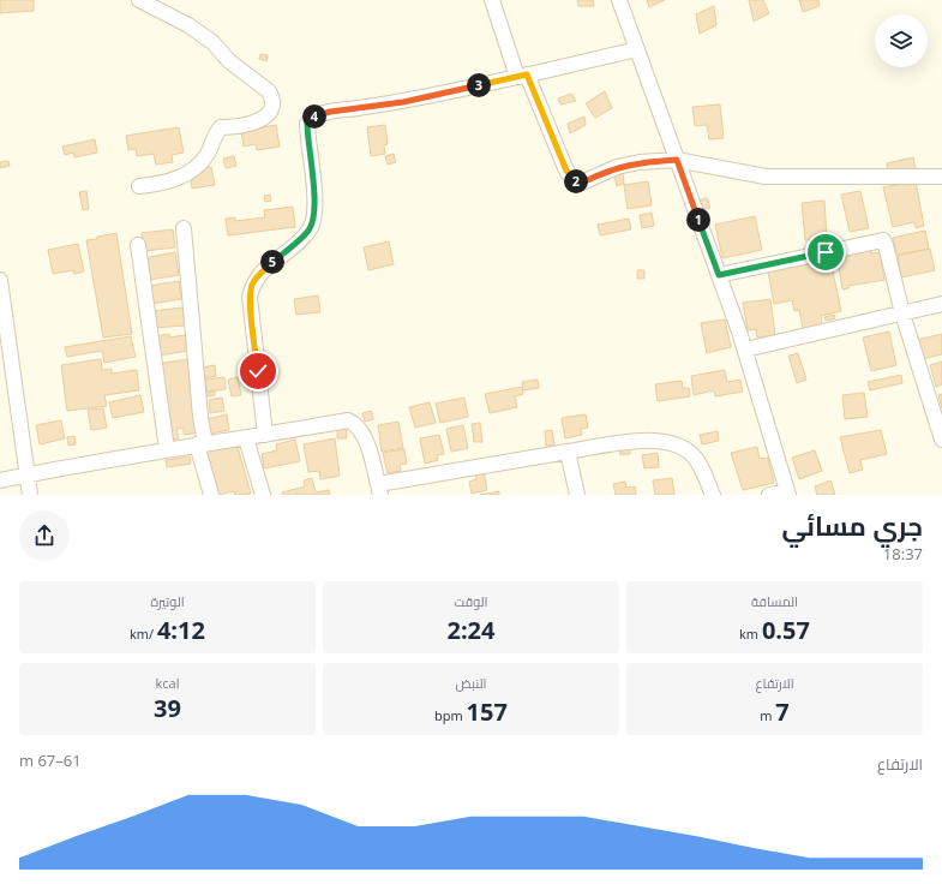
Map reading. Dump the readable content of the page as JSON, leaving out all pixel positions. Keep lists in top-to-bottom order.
{
  "page": {
    "pins": [
      "3",
      "4",
      "2",
      "1",
      "5"
    ],
    "heading": ["جري مسائي", "18:37"],
    "stats": [
      ["المسافة", "0.57 km"],
      ["الوقت", "2:24"],
      ["الوتيرة", "4:12 /km"],
      ["الارتفاع", "7 m"],
      ["النبض", "157 bpm"],
      ["kcal", "39"]
    ],
    "chart": ["الارتفاع", "61–67 m"]
  }
}
